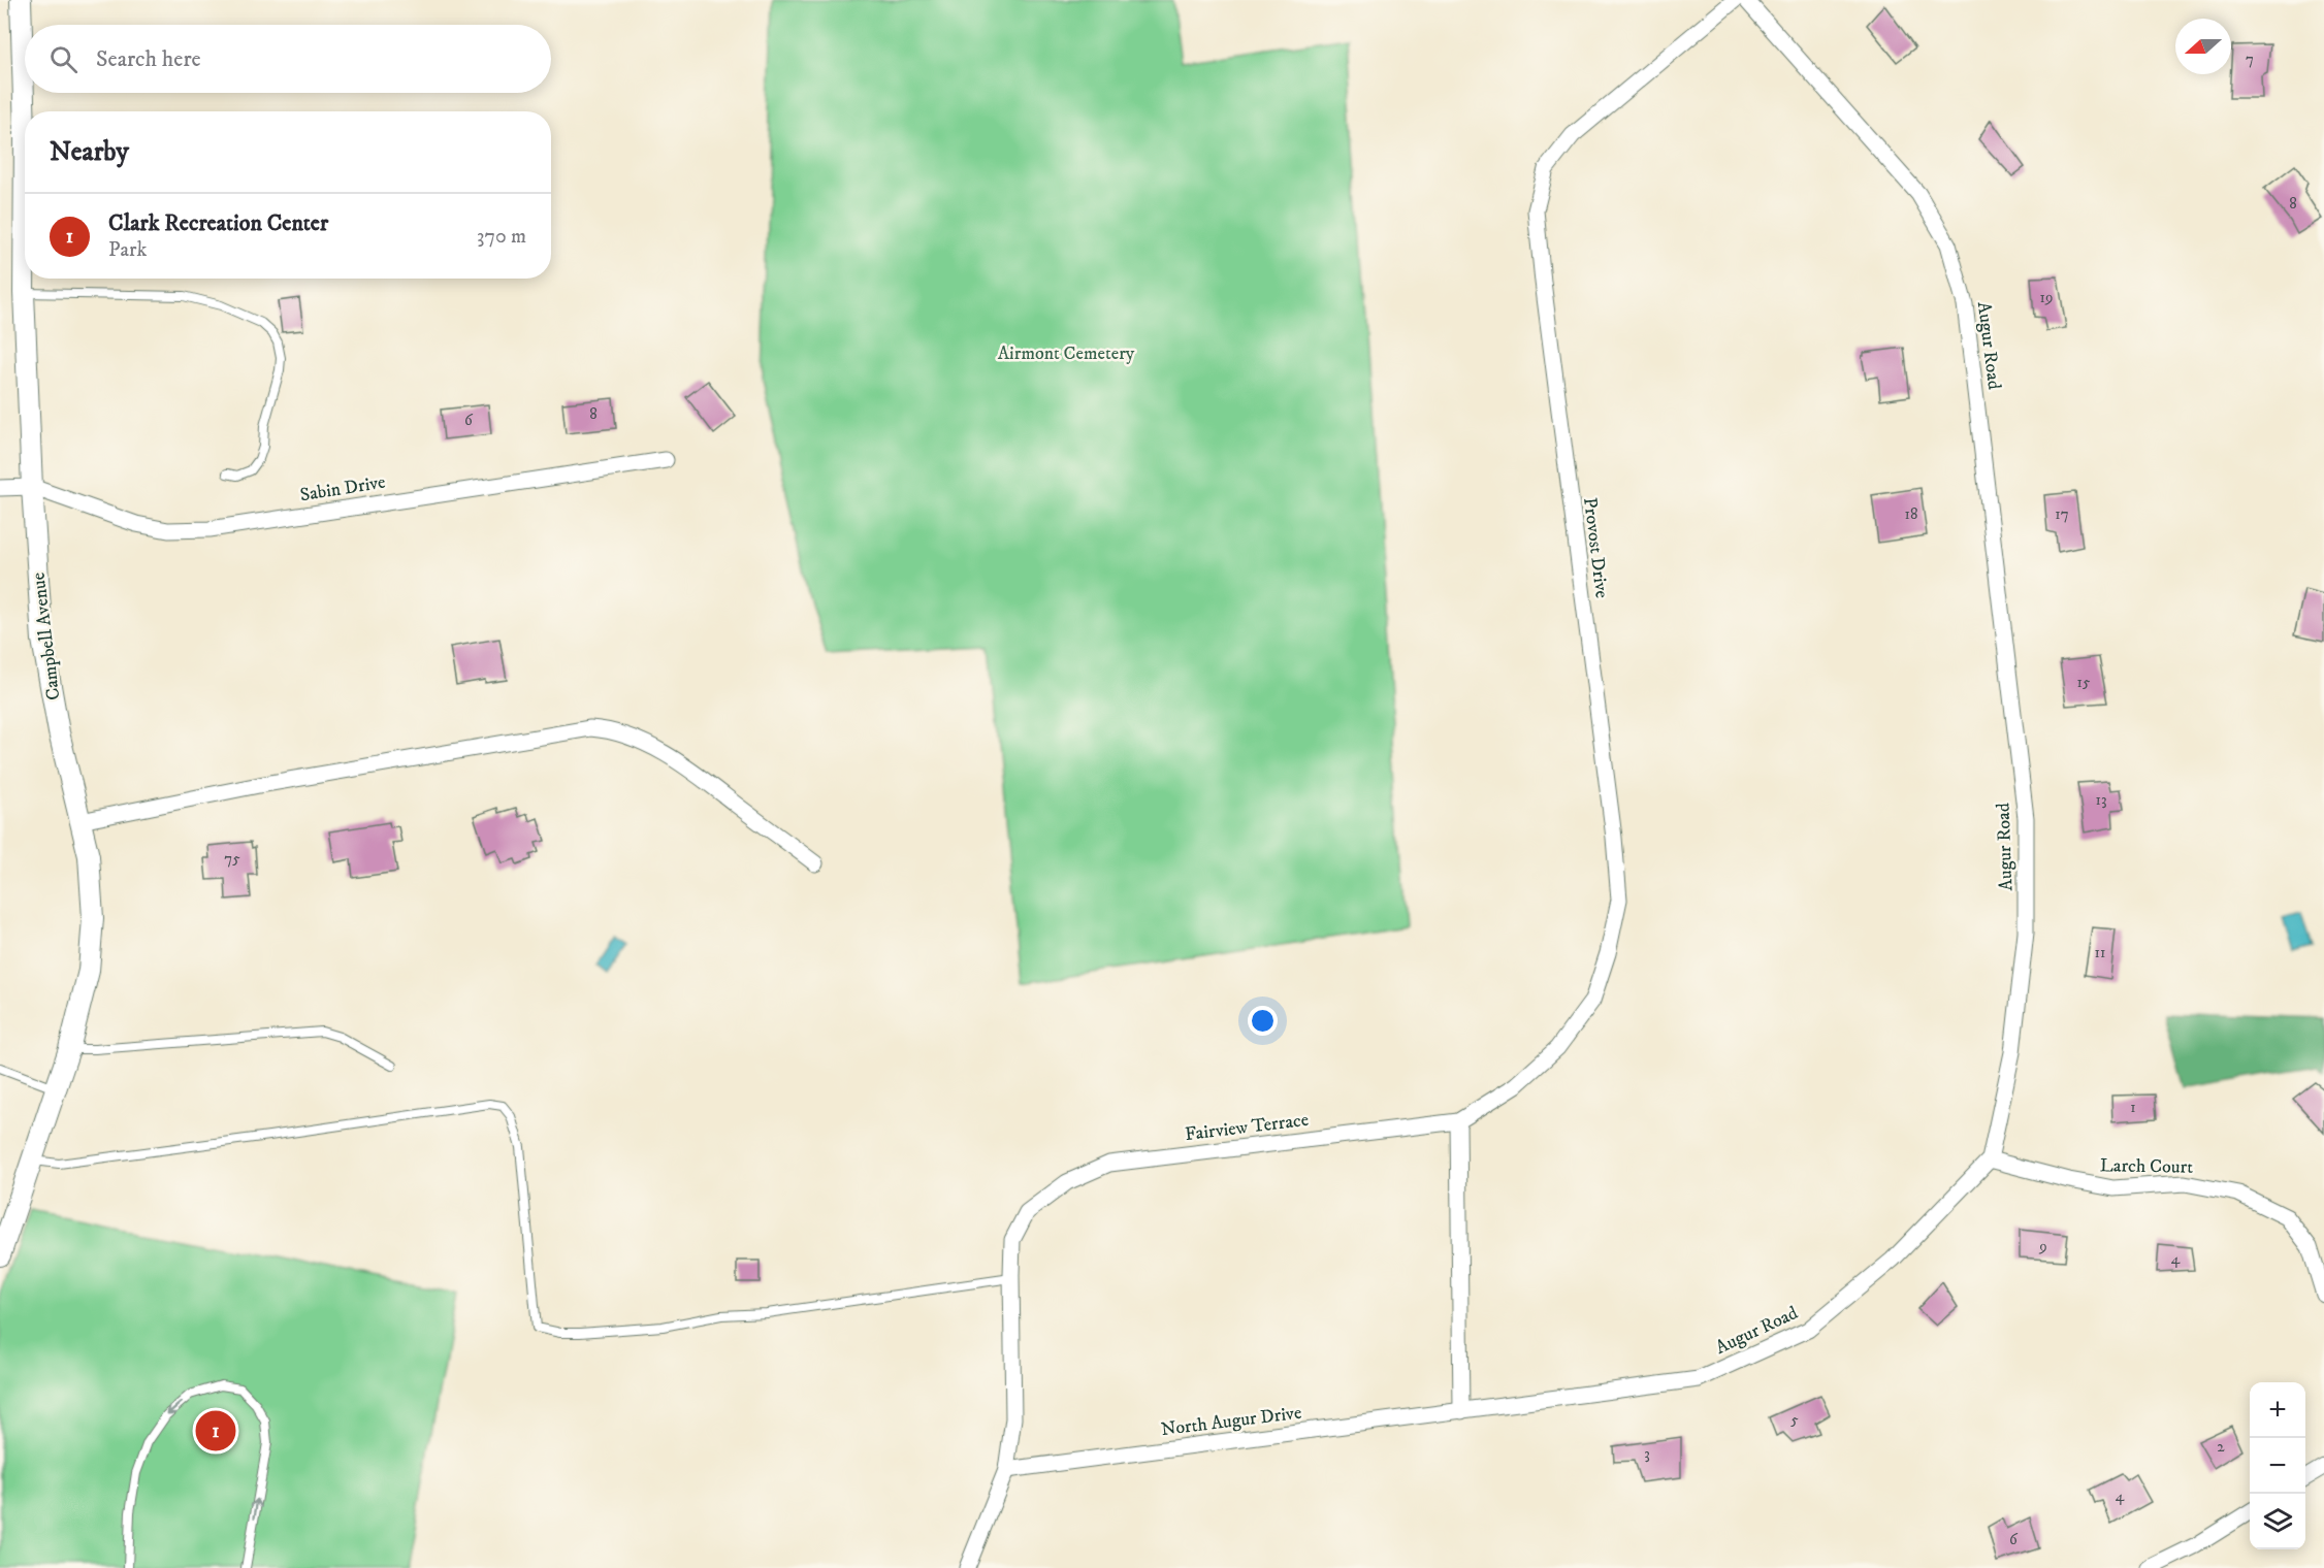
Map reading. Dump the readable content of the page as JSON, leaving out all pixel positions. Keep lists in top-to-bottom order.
{
  "streets": {
    "street": [
      "Augur Road",
      "Sabin Drive",
      "Provost Drive",
      "Campbell Avenue",
      "Fairview Terrace",
      "Larch Court",
      "North Augur Drive"
    ]
  },
  "crossings": [
    ["Augur Road", "Larch Court"],
    ["Augur Road", "North Augur Drive"],
    ["Sabin Drive", "Campbell Avenue"],
    ["Provost Drive", "Fairview Terrace"],
    ["Fairview Terrace", "North Augur Drive"]
  ],
  "parks": ["Airmont Cemetery"],
  "house_numbers": [
    "7",
    "8",
    "19",
    "8",
    "6",
    "18",
    "17",
    "15",
    "13",
    "75",
    "11",
    "1",
    "9",
    "4",
    "5",
    "2",
    "3",
    "4",
    "6"
  ],
  "north": "left",
  "page": {
    "search": "Search here",
    "heading": "Nearby",
    "list": [
      {
        "mark": "1",
        "name": "Clark Recreation Center",
        "note": "Park",
        "value": "370 m"
      }
    ],
    "map_buttons": ["+", "−"],
    "pins": "1"
  }
}
